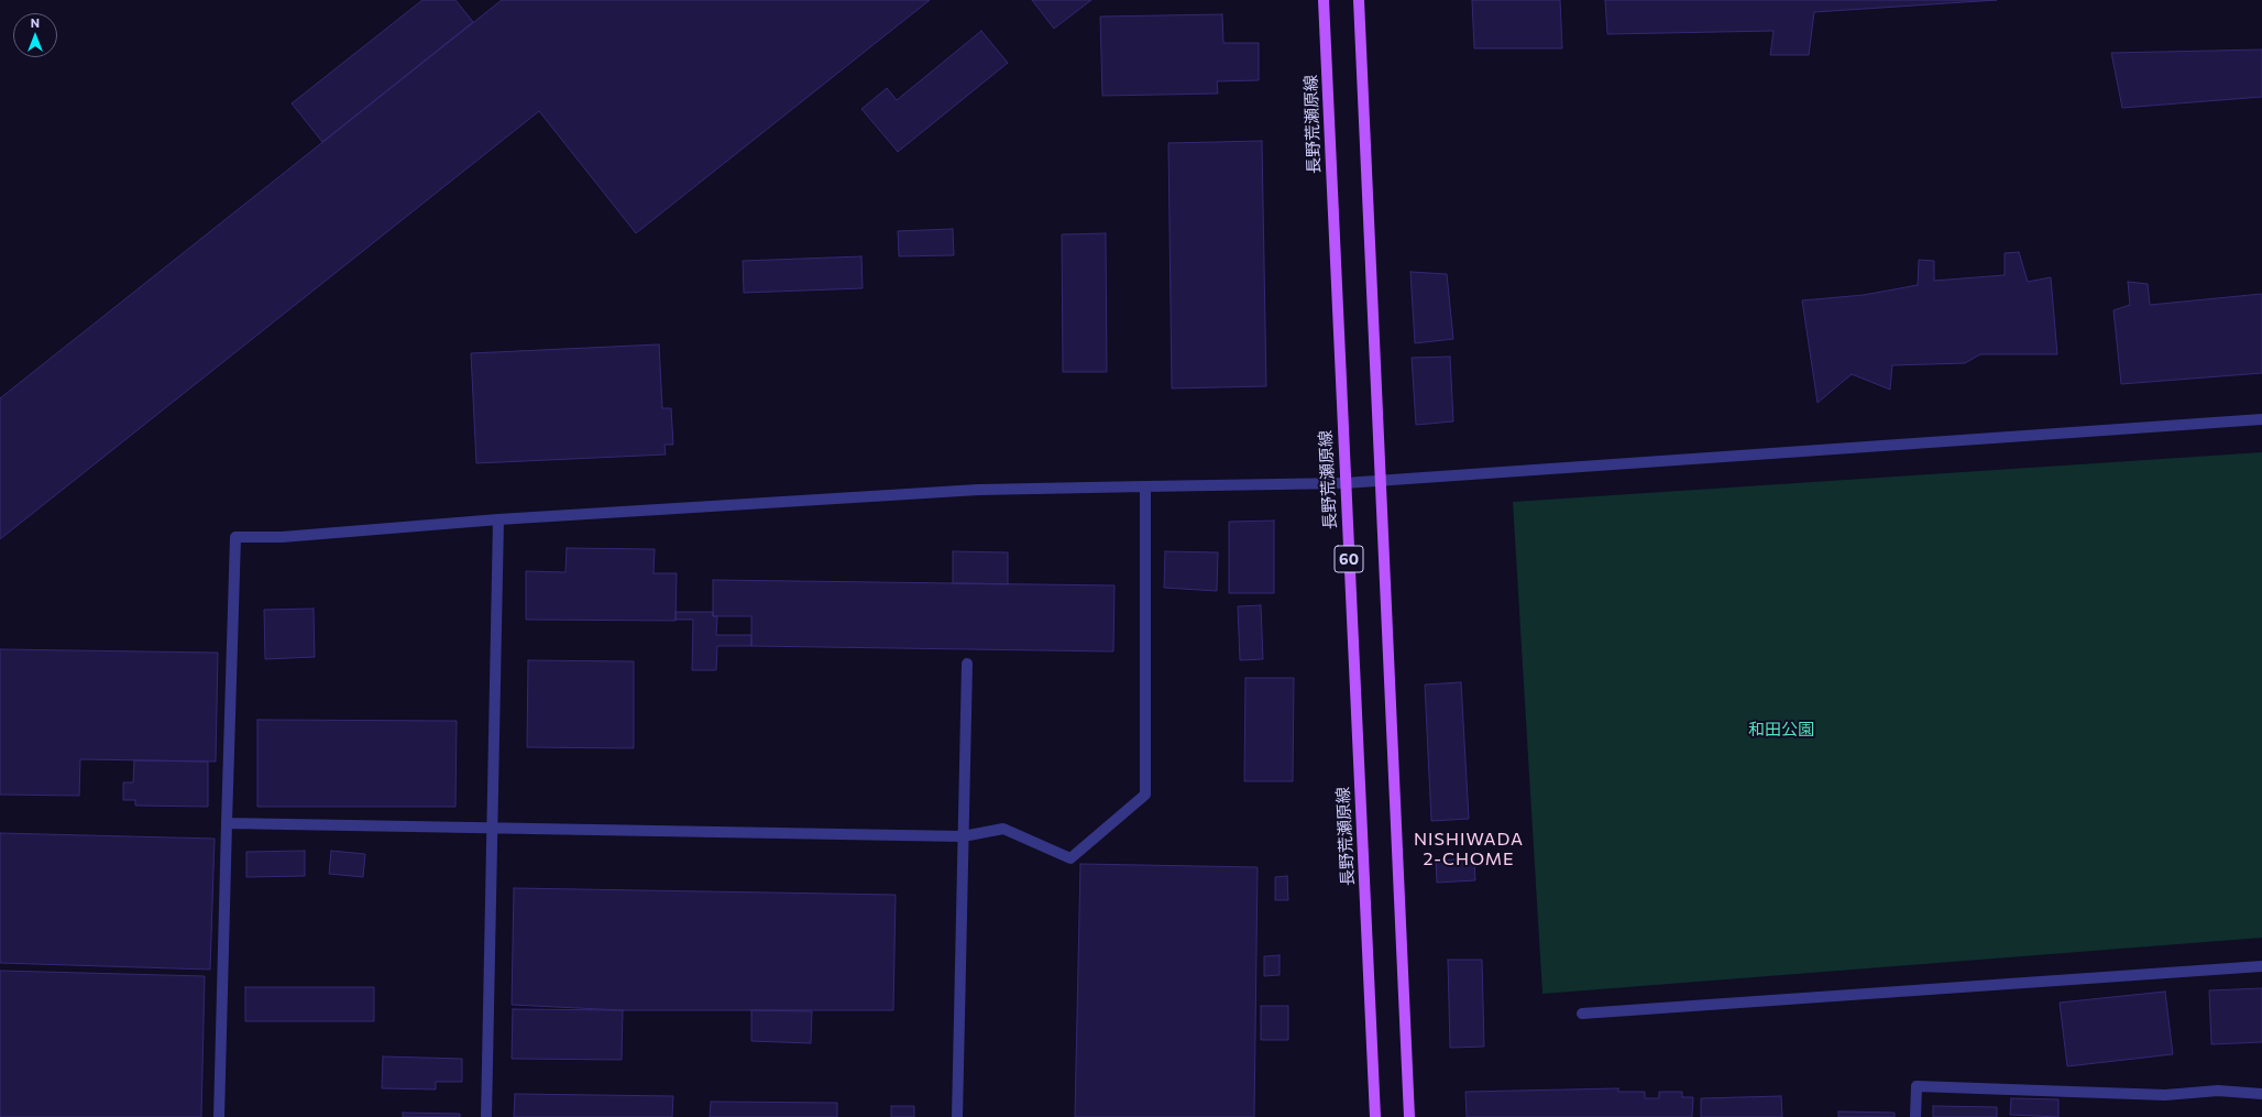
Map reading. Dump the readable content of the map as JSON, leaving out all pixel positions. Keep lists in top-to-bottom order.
{
  "streets": {
    "main road": ["長野荒瀬原線", "60"]
  },
  "districts": ["NISHIWADA 2-CHOME"],
  "parks": ["和田公園"],
  "north": "top"
}
